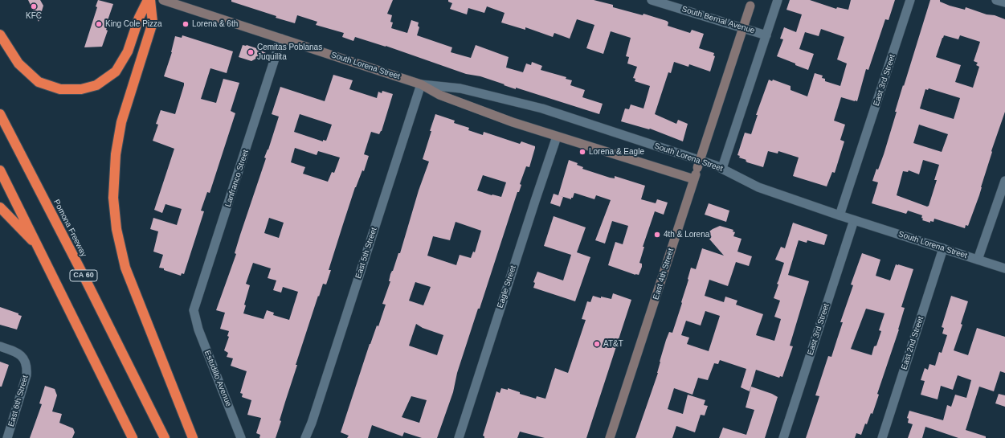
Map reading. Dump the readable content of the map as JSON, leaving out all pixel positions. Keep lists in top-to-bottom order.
{
  "streets": {
    "highway": ["Pomona Freeway", "CA 60"],
    "main road": ["South Lorena Street", "East 4th Street"],
    "street": [
      "South Bernal Avenue",
      "East 3rd Street",
      "Lanfranco Street",
      "East 5th Street",
      "Eagle Street",
      "East 2nd Street",
      "Estudillo Avenue",
      "East 6th Street"
    ]
  },
  "crossings": [
    ["South Lorena Street", "East 3rd Street"],
    ["South Lorena Street", "Lanfranco Street"],
    ["South Lorena Street", "East 5th Street"],
    ["South Lorena Street", "East 4th Street"],
    ["South Lorena Street", "Eagle Street"],
    ["South Lorena Street", "East 2nd Street"],
    ["Lanfranco Street", "Estudillo Avenue"]
  ],
  "places": [
    "KFC",
    "King Cole Pizza",
    "Lorena & 6th",
    "Cemitas Poblanas Juquilita",
    "Lorena & Eagle",
    "4th & Lorena",
    "AT&T"
  ]
}
